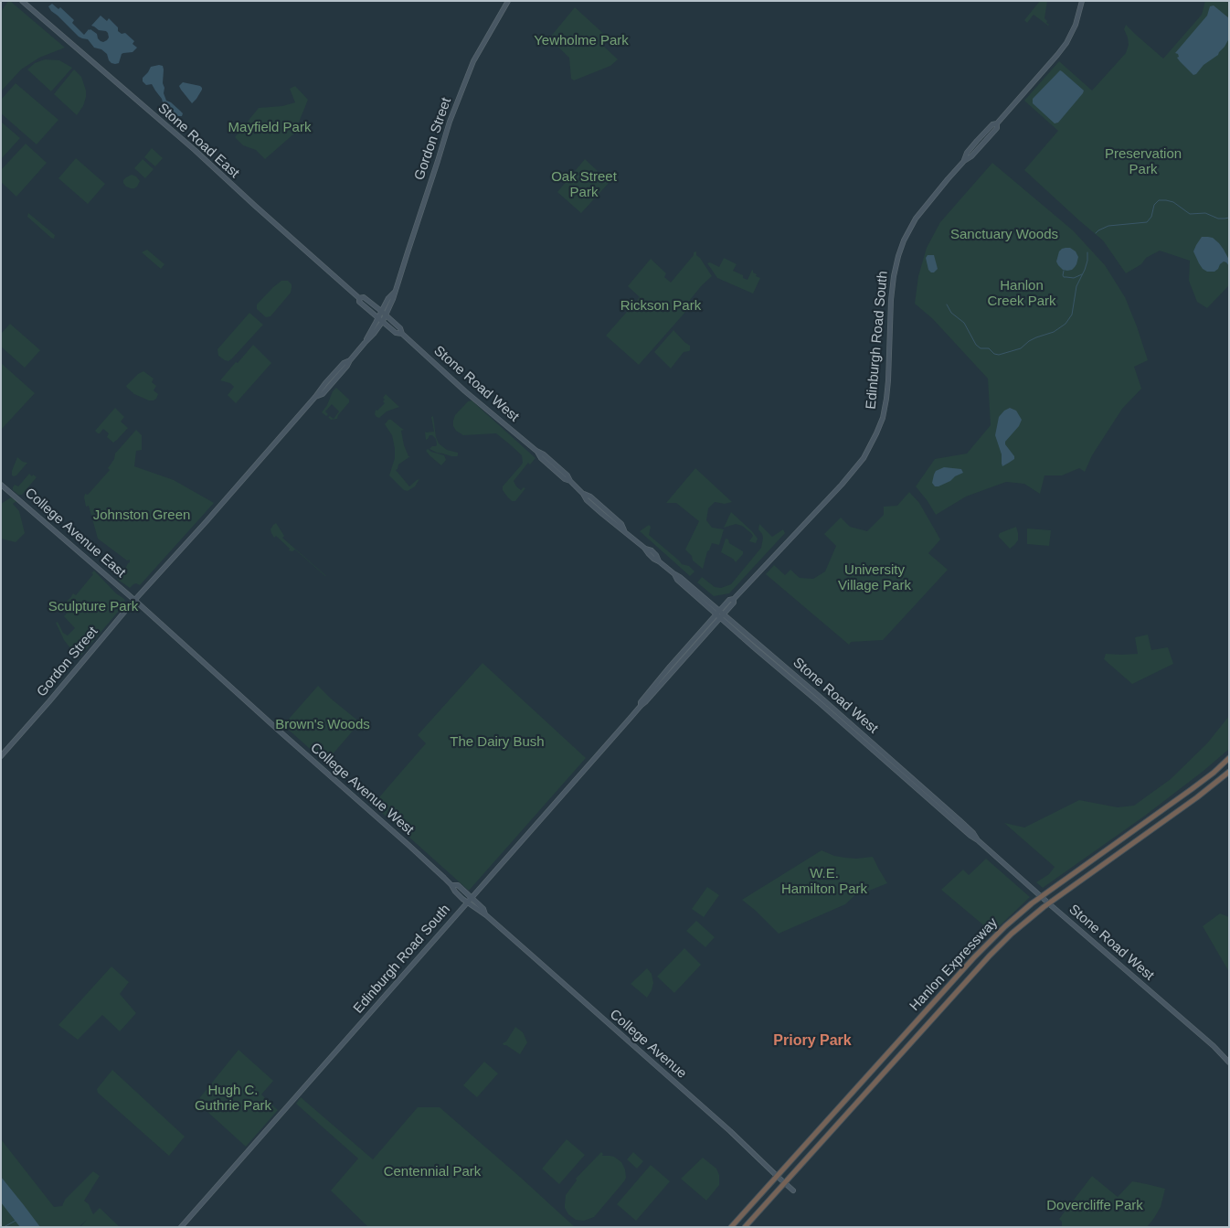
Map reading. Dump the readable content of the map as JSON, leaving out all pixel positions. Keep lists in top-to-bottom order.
{
  "streets": {
    "highway": ["Hanlon Expressway"],
    "main road": [
      "Gordon Street",
      "Stone Road East",
      "Edinburgh Road South",
      "Stone Road West",
      "College Avenue East",
      "College Avenue West",
      "College Avenue"
    ]
  },
  "crossings": [
    ["Gordon Street", "Stone Road East"],
    ["Gordon Street", "Stone Road West"],
    ["Gordon Street", "College Avenue East"],
    ["Gordon Street", "College Avenue West"],
    ["Stone Road East", "Stone Road West"],
    ["Edinburgh Road South", "Stone Road West"],
    ["Edinburgh Road South", "College Avenue West"],
    ["Stone Road West", "Hanlon Expressway"],
    ["College Avenue East", "College Avenue West"],
    ["College Avenue West", "College Avenue"],
    ["Hanlon Expressway", "College Avenue"]
  ],
  "districts": ["Priory Park"],
  "parks": [
    "Yewholme Park",
    "Mayfield Park",
    "Preservation Park",
    "Oak Street Park",
    "Sanctuary Woods",
    "Hanlon Creek Park",
    "Rickson Park",
    "Johnston Green",
    "University Village Park",
    "Sculpture Park",
    "Brown's Woods",
    "The Dairy Bush",
    "W.E. Hamilton Park",
    "Hugh C. Guthrie Park",
    "Centennial Park",
    "Dovercliffe Park"
  ]
}
